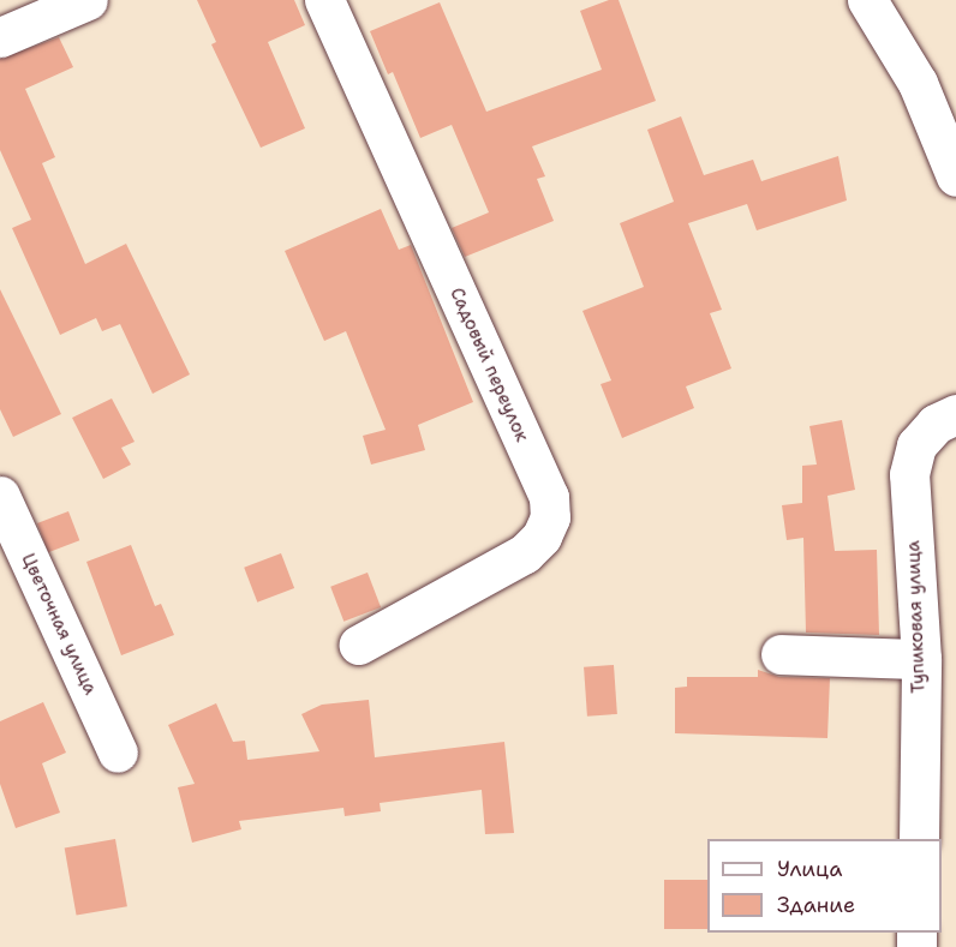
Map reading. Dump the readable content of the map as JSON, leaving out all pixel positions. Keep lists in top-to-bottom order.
{
  "streets": {
    "street": ["Садовый переулок", "Тупиковая улица", "Цветочная улица"]
  },
  "legend": ["Улица", "Здание"]
}
